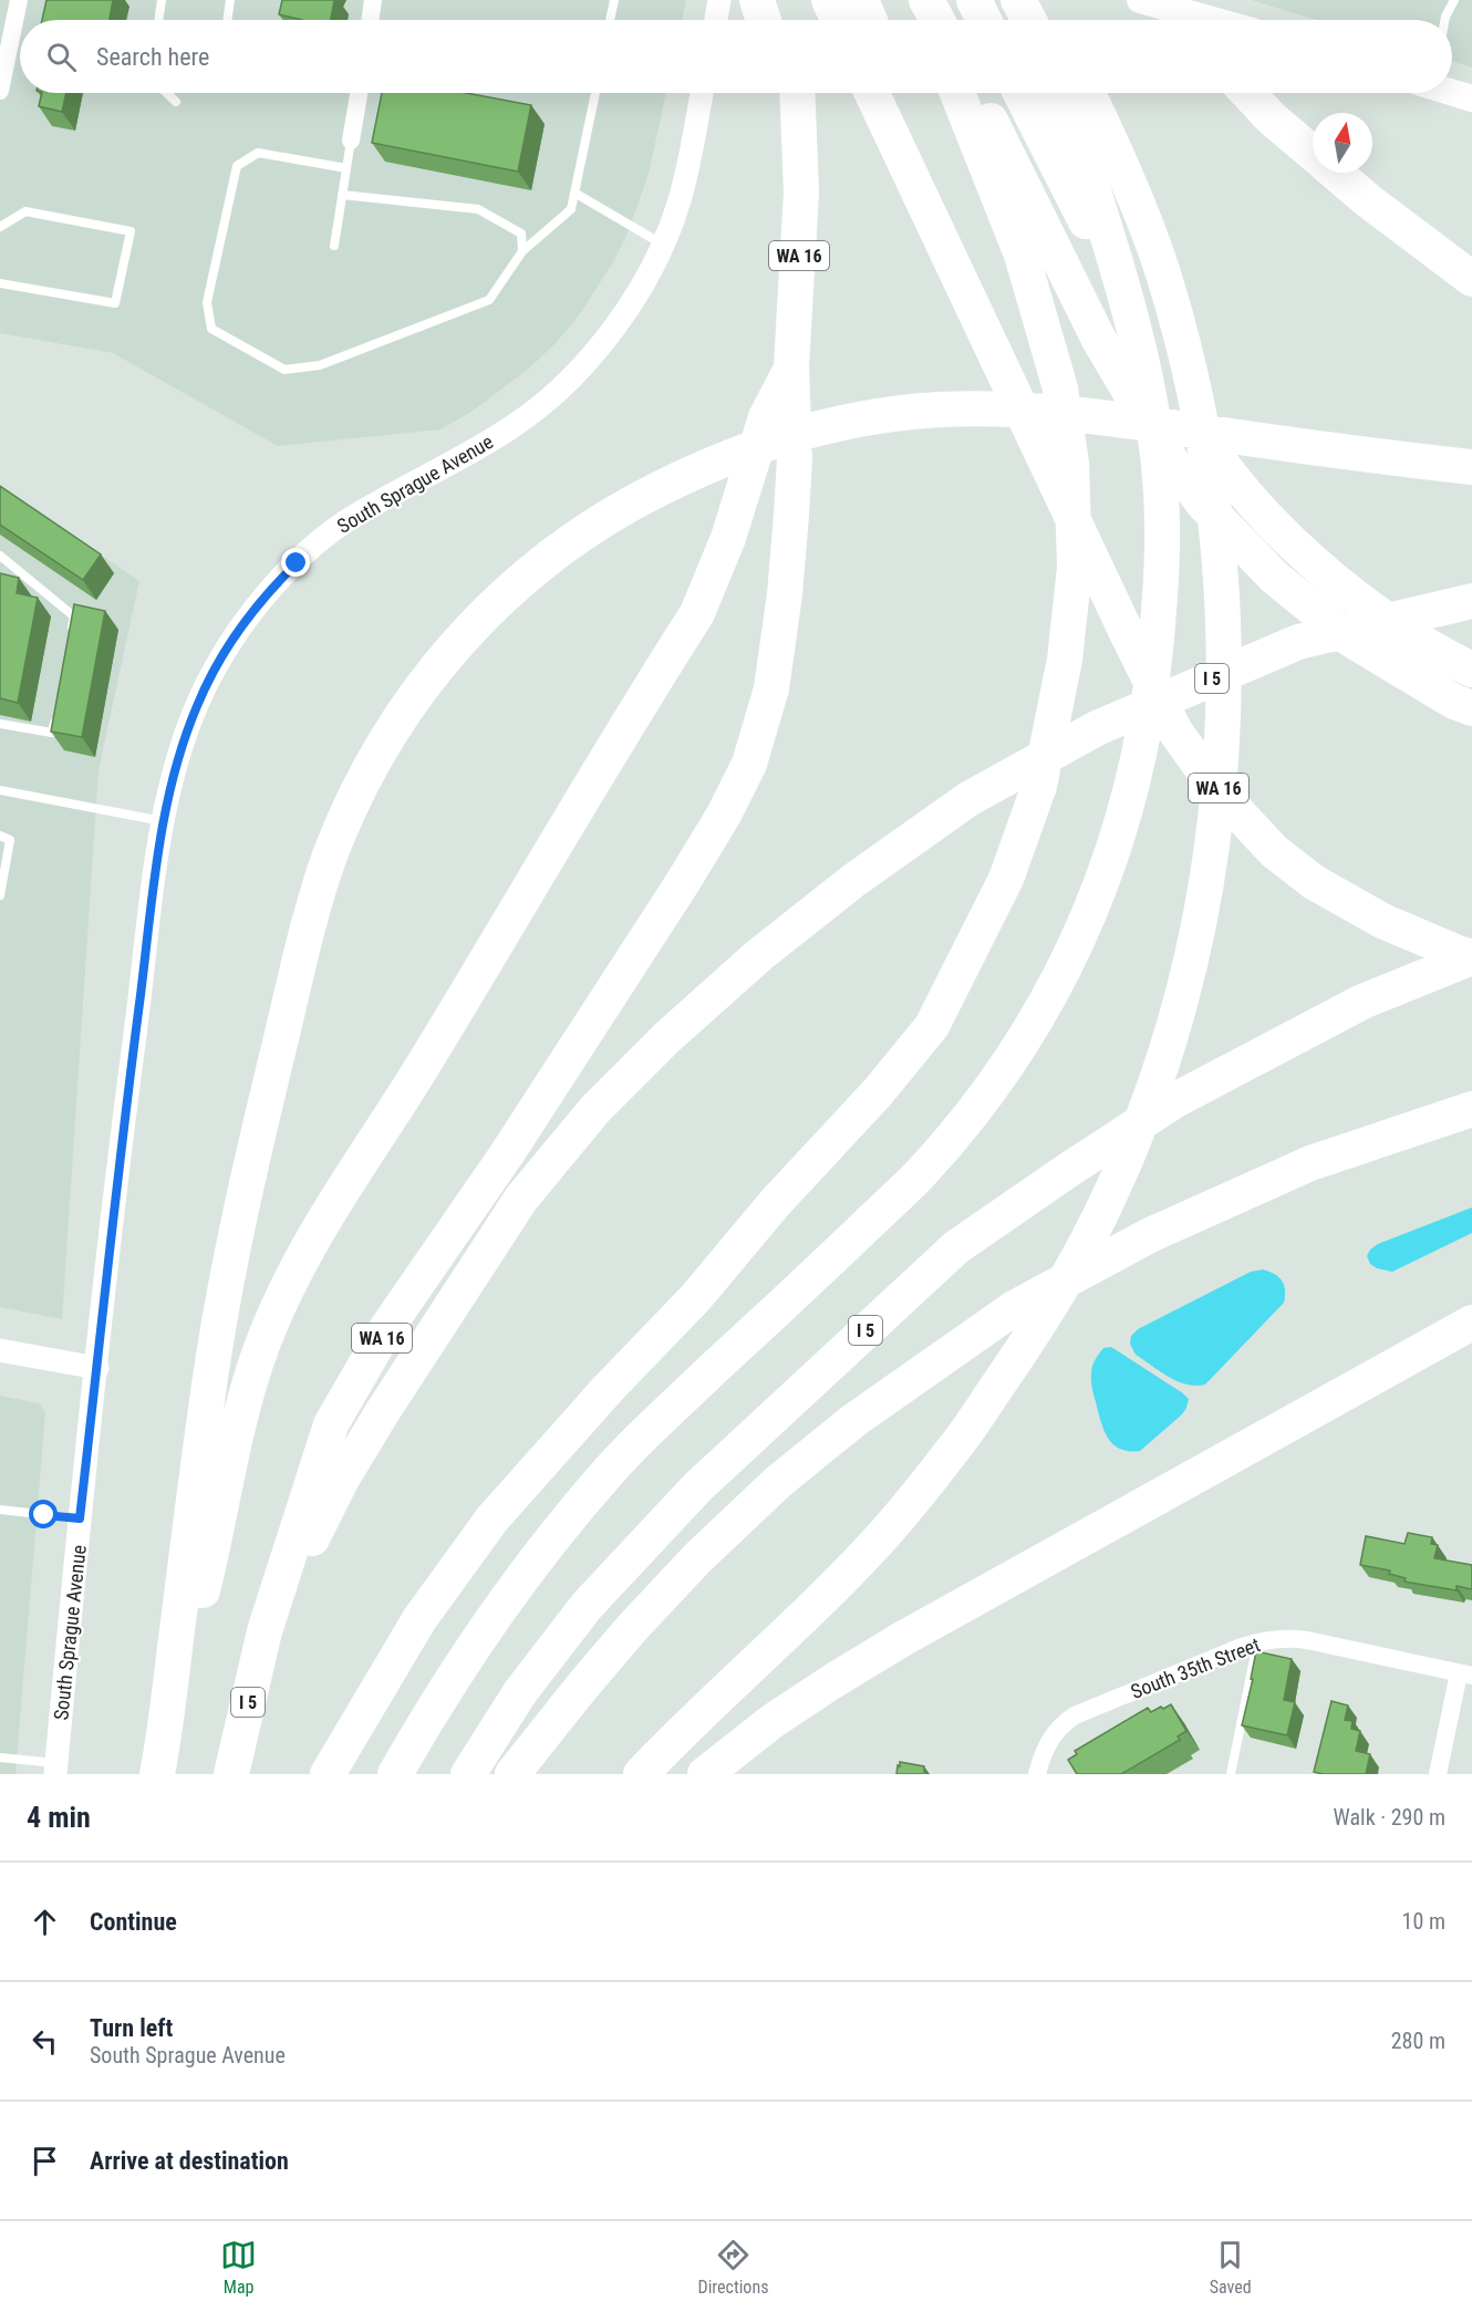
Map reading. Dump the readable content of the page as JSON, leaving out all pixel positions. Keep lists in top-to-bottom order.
{
  "streets": {
    "highway": ["WA 16", "I 5"],
    "street": ["South Sprague Avenue", "South 35th Street"]
  },
  "crossings": [
    ["WA 16", "I 5"]
  ],
  "north": "top",
  "page": {
    "search": "Search here",
    "heading": ["4 min", "Walk · 290 m"],
    "list": [
      ["Continue", "10 m"],
      ["Turn left", "South Sprague Avenue", "280 m"],
      "Arrive at destination"
    ],
    "nav": ["Map", "Directions", "Saved"]
  }
}
